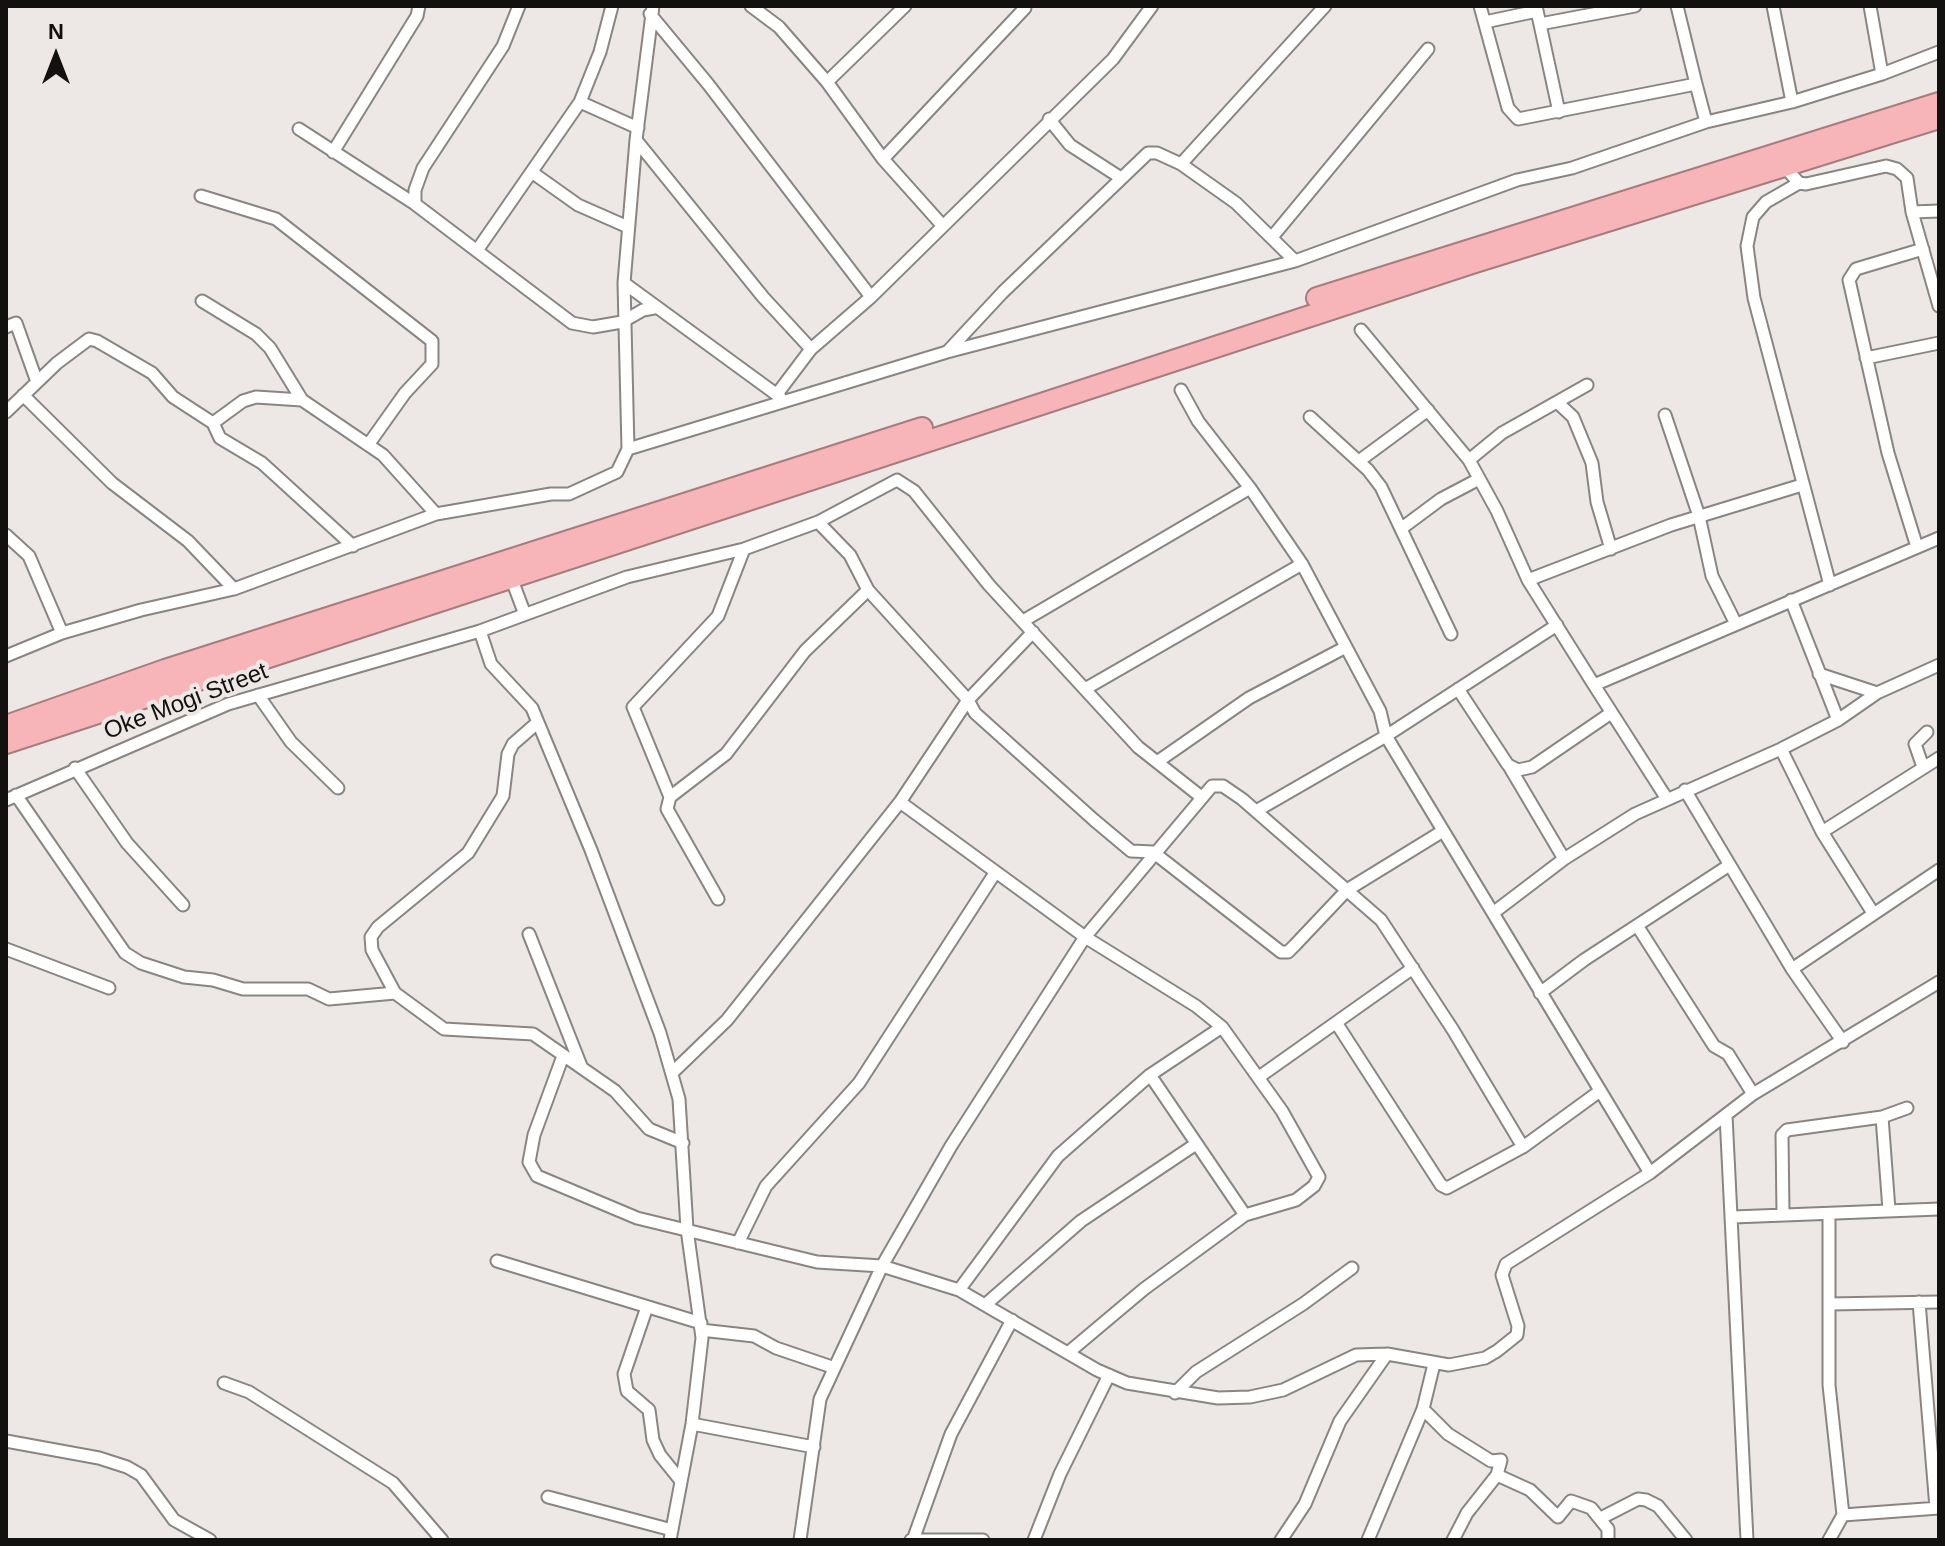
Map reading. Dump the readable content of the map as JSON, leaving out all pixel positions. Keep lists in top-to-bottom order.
{
  "streets": {
    "street": ["Oke Mogi Street"]
  },
  "north": "top"
}
